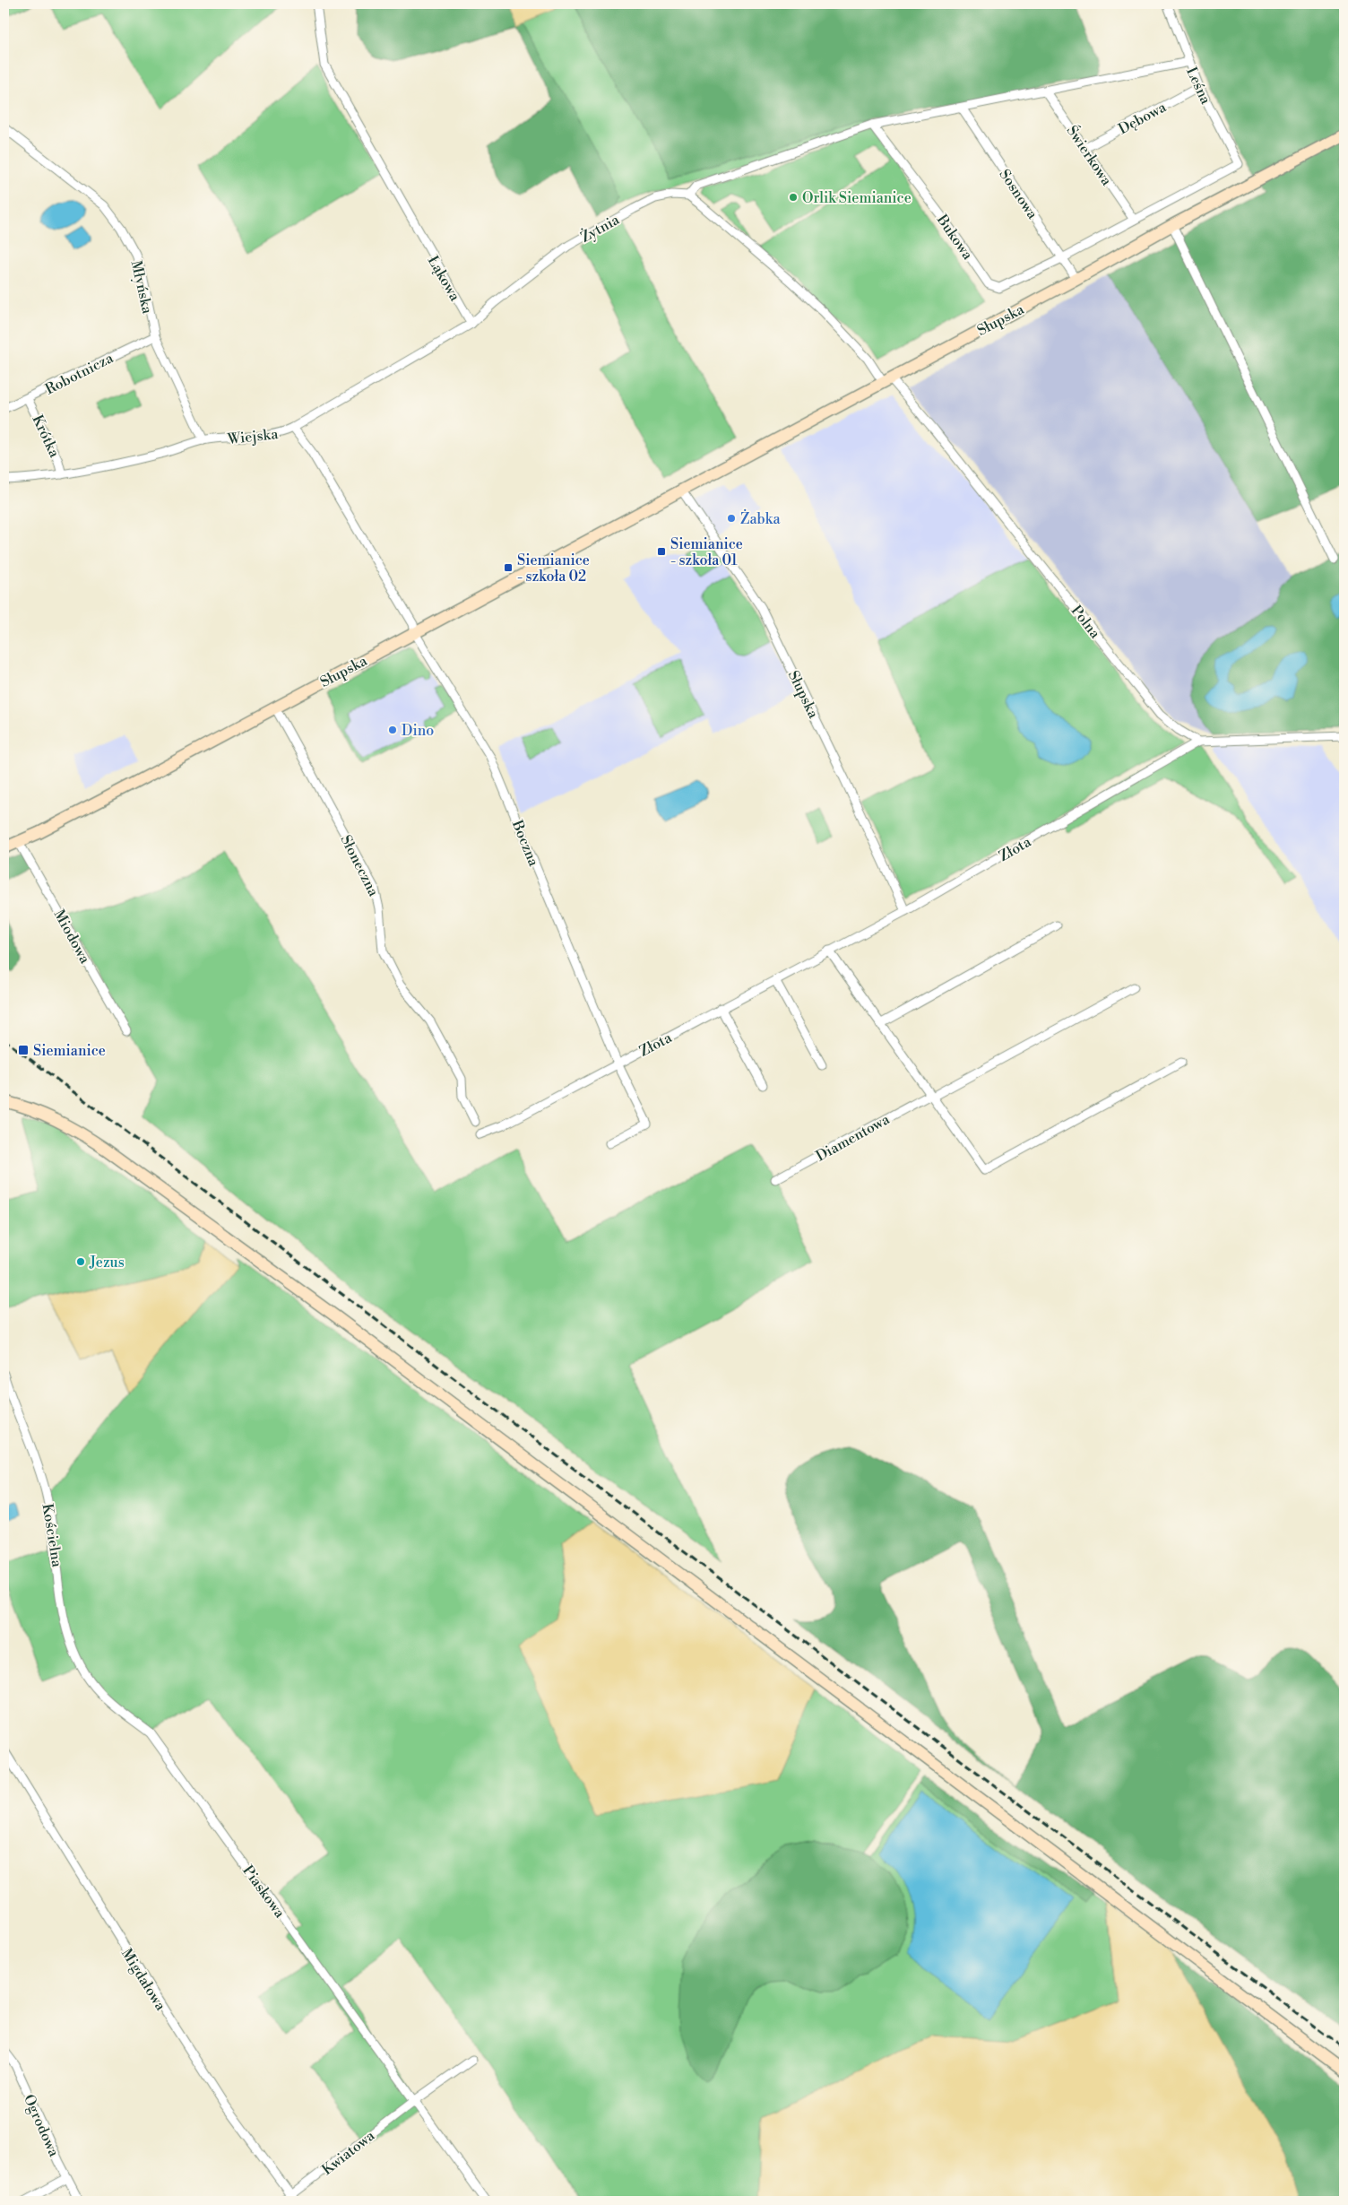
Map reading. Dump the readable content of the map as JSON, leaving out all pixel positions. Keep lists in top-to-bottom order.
{
  "streets": {
    "street": [
      "Leśna",
      "Dębowa",
      "Świerkowa",
      "Sosnowa",
      "Żytnia",
      "Bukowa",
      "Łąkowa",
      "Młyńska",
      "Słupska",
      "Robotnicza",
      "Krótka",
      "Wiejska",
      "Polna",
      "Boczna",
      "Złota",
      "Słoneczna",
      "Miodowa",
      "Diamentowa",
      "Kościelna",
      "Piaskowa",
      "Migdałowa",
      "Ogrodowa",
      "Kwiatowa"
    ]
  },
  "crossings": [
    ["Leśna", "Dębowa"],
    ["Leśna", "Świerkowa"],
    ["Dębowa", "Świerkowa"],
    ["Sosnowa", "Bukowa"],
    ["Sosnowa", "Słupska"],
    ["Żytnia", "Łąkowa"],
    ["Żytnia", "Wiejska"],
    ["Młyńska", "Robotnicza"],
    ["Młyńska", "Wiejska"],
    ["Słupska", "Wiejska"],
    ["Słupska", "Polna"],
    ["Słupska", "Boczna"],
    ["Słupska", "Złota"],
    ["Słupska", "Słoneczna"],
    ["Słupska", "Miodowa"],
    ["Robotnicza", "Krótka"],
    ["Krótka", "Wiejska"],
    ["Wiejska", "Boczna"],
    ["Polna", "Złota"],
    ["Boczna", "Złota"],
    ["Kościelna", "Piaskowa"],
    ["Piaskowa", "Kwiatowa"],
    ["Migdałowa", "Kwiatowa"]
  ],
  "places": {
    "other": [
      "Orlik Siemianice",
      "Żabka",
      "Dino",
      "Jezus"
    ],
    "transit": ["Siemianice - szkoła 01", "Siemianice - szkoła 02", "Siemianice"]
  }
}
